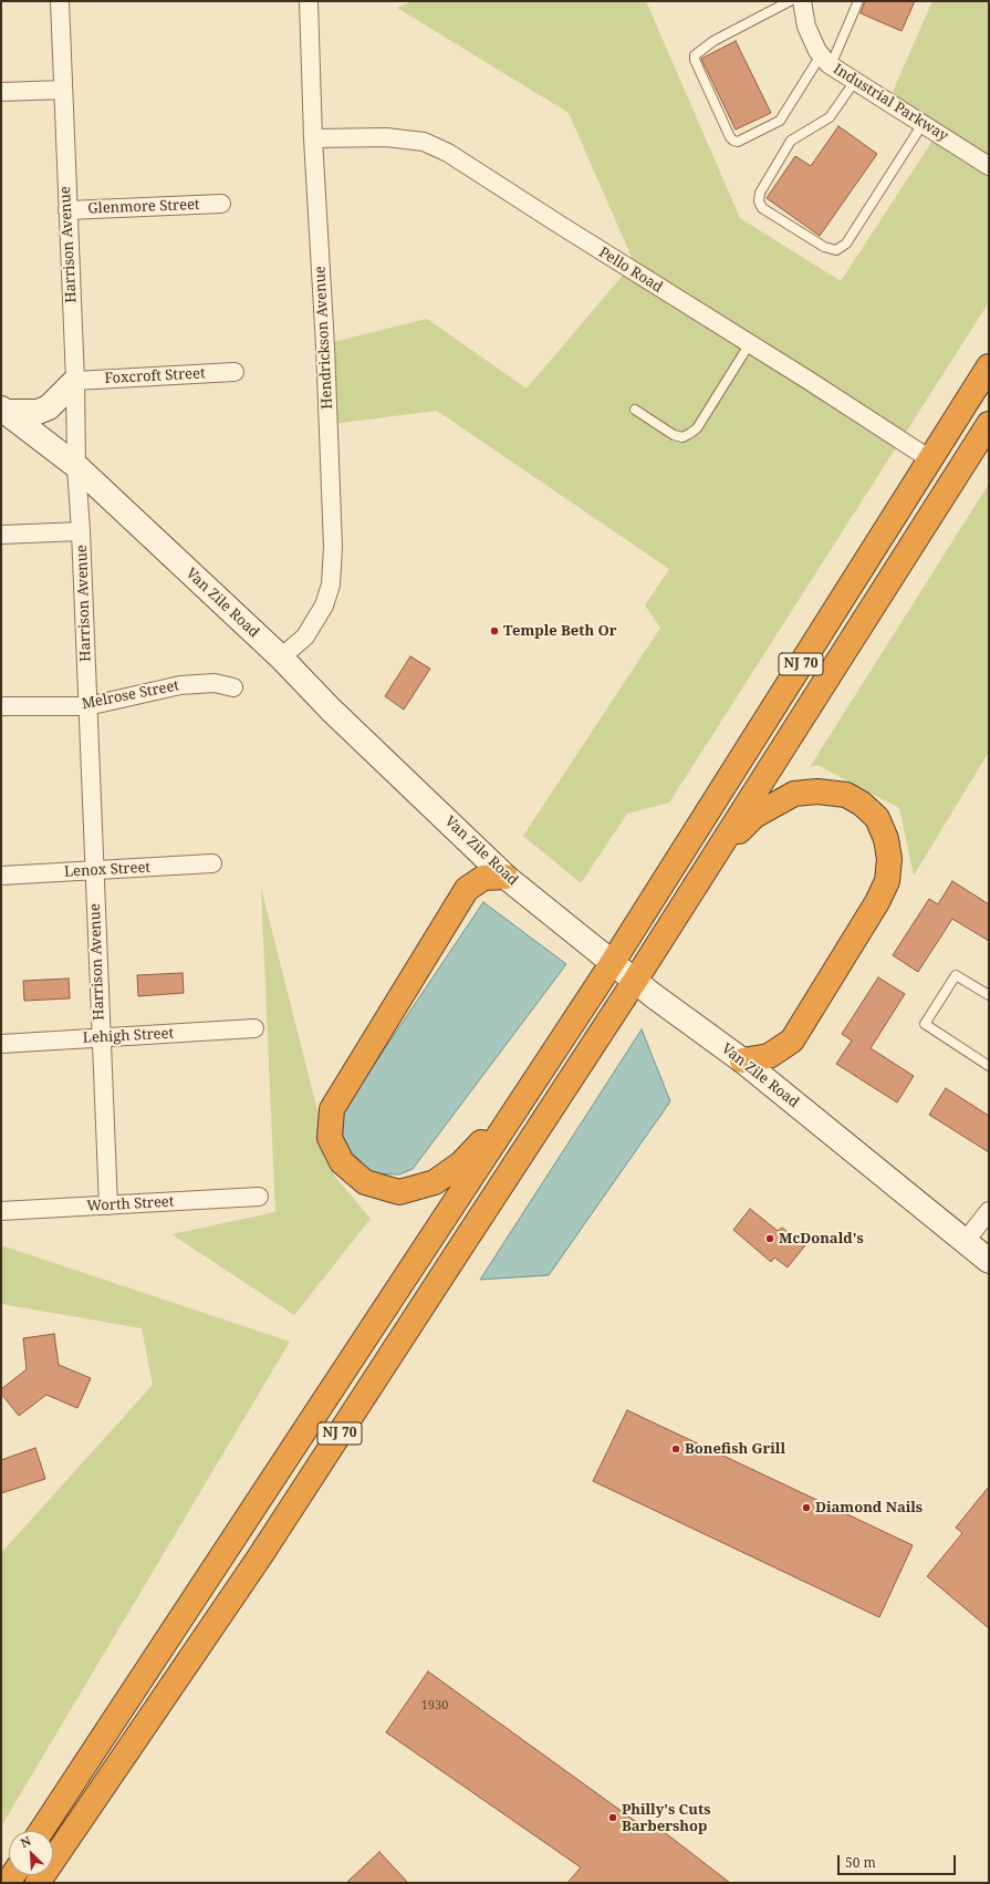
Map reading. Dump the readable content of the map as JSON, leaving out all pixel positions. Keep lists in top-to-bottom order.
{
  "streets": {
    "highway": ["NJ 70"],
    "street": [
      "Industrial Parkway",
      "Glenmore Street",
      "Harrison Avenue",
      "Pello Road",
      "Hendrickson Avenue",
      "Foxcroft Street",
      "Van Zile Road",
      "Melrose Street",
      "Lenox Street",
      "Lehigh Street",
      "Worth Street"
    ]
  },
  "crossings": [
    ["Glenmore Street", "Harrison Avenue"],
    ["Harrison Avenue", "Foxcroft Street"],
    ["Harrison Avenue", "Van Zile Road"],
    ["Harrison Avenue", "Melrose Street"],
    ["Harrison Avenue", "Lenox Street"],
    ["Harrison Avenue", "Lehigh Street"],
    ["Harrison Avenue", "Worth Street"],
    ["Pello Road", "Hendrickson Avenue"],
    ["Pello Road", "NJ 70"],
    ["Hendrickson Avenue", "Van Zile Road"],
    ["Van Zile Road", "NJ 70"]
  ],
  "places": [
    "Temple Beth Or",
    "McDonald's",
    "Bonefish Grill",
    "Diamond Nails",
    "Philly's Cuts Barbershop"
  ],
  "house_numbers": ["1930"],
  "scale_bar": "50 m",
  "north": "top left"
}
